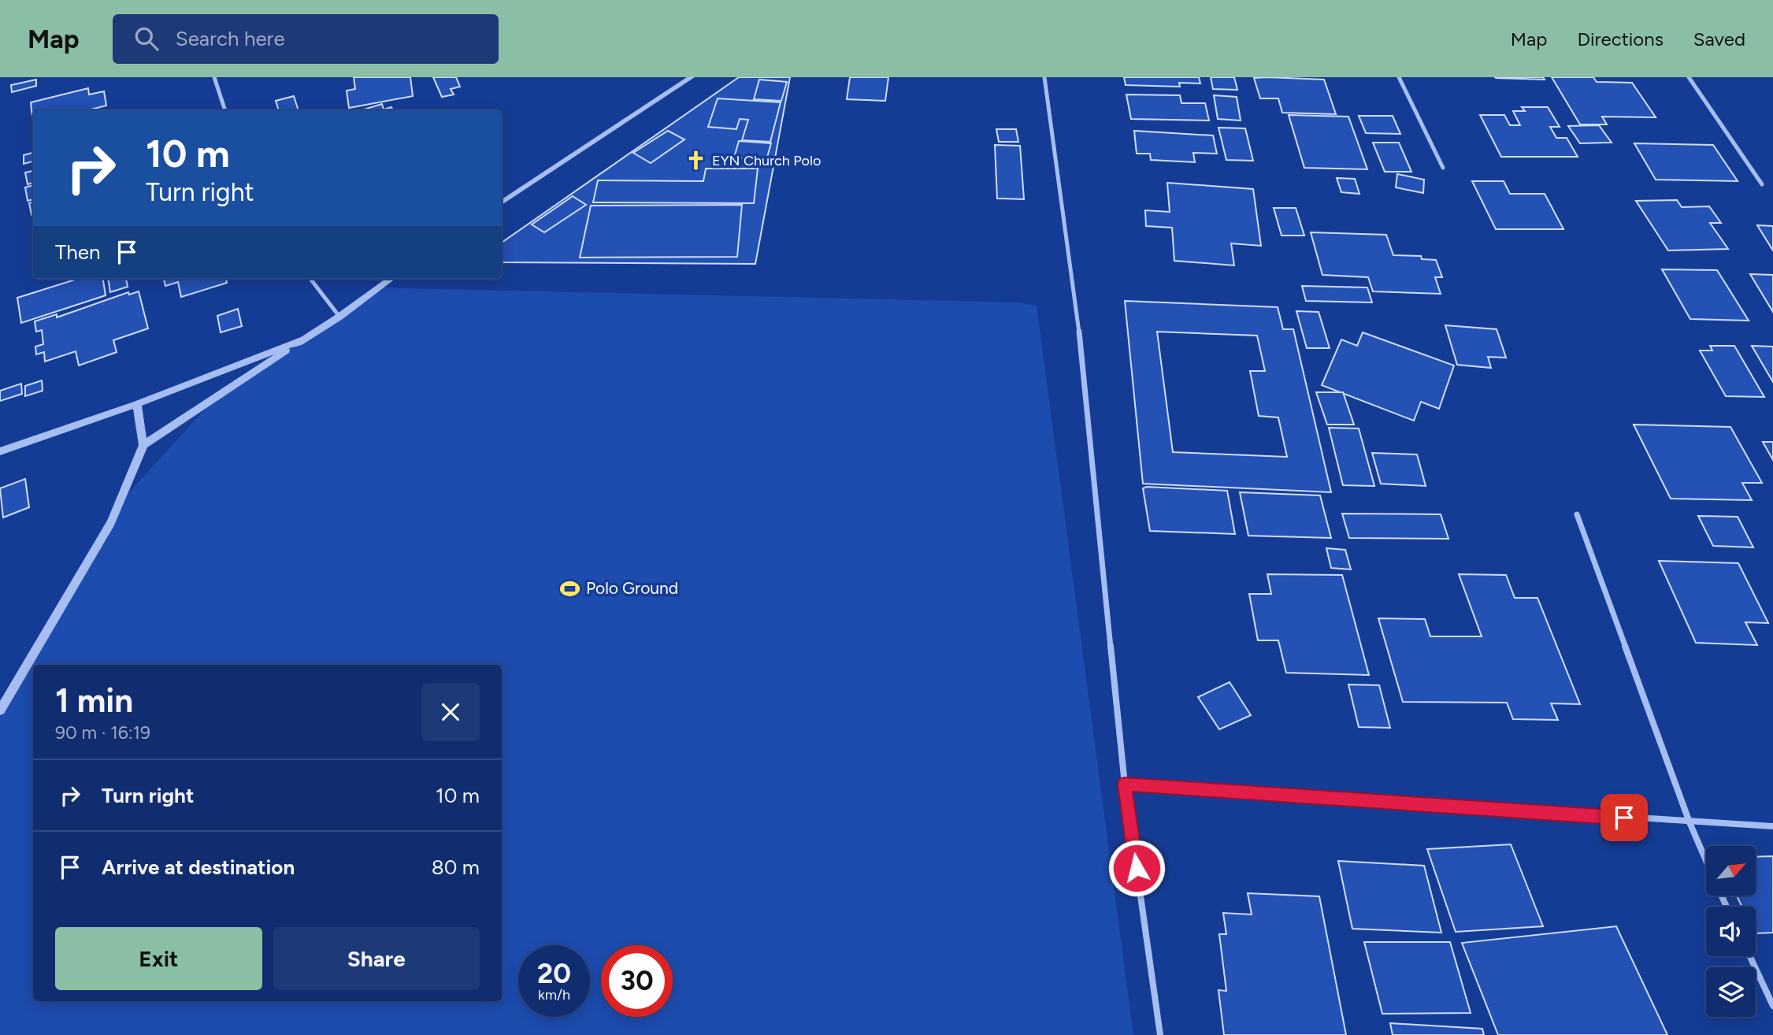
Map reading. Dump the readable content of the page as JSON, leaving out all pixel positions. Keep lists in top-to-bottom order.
{
  "places": {
    "church": ["EYN Church Polo"],
    "sports": ["Polo Ground"]
  },
  "north": "top right",
  "page": {
    "header": "Map",
    "search": "Search here",
    "nav": ["Map", "Directions", "Saved"],
    "turn": ["10 m", "Turn right"],
    "then": "Then",
    "heading": ["1 min", "90 m · 16:19"],
    "list": [
      {
        "name": "Turn right",
        "value": "10 m"
      },
      {
        "name": "Arrive at destination",
        "value": "80 m"
      }
    ],
    "buttons": ["Exit", "Share"],
    "speed": "20 km/h",
    "limit": "30"
  }
}
